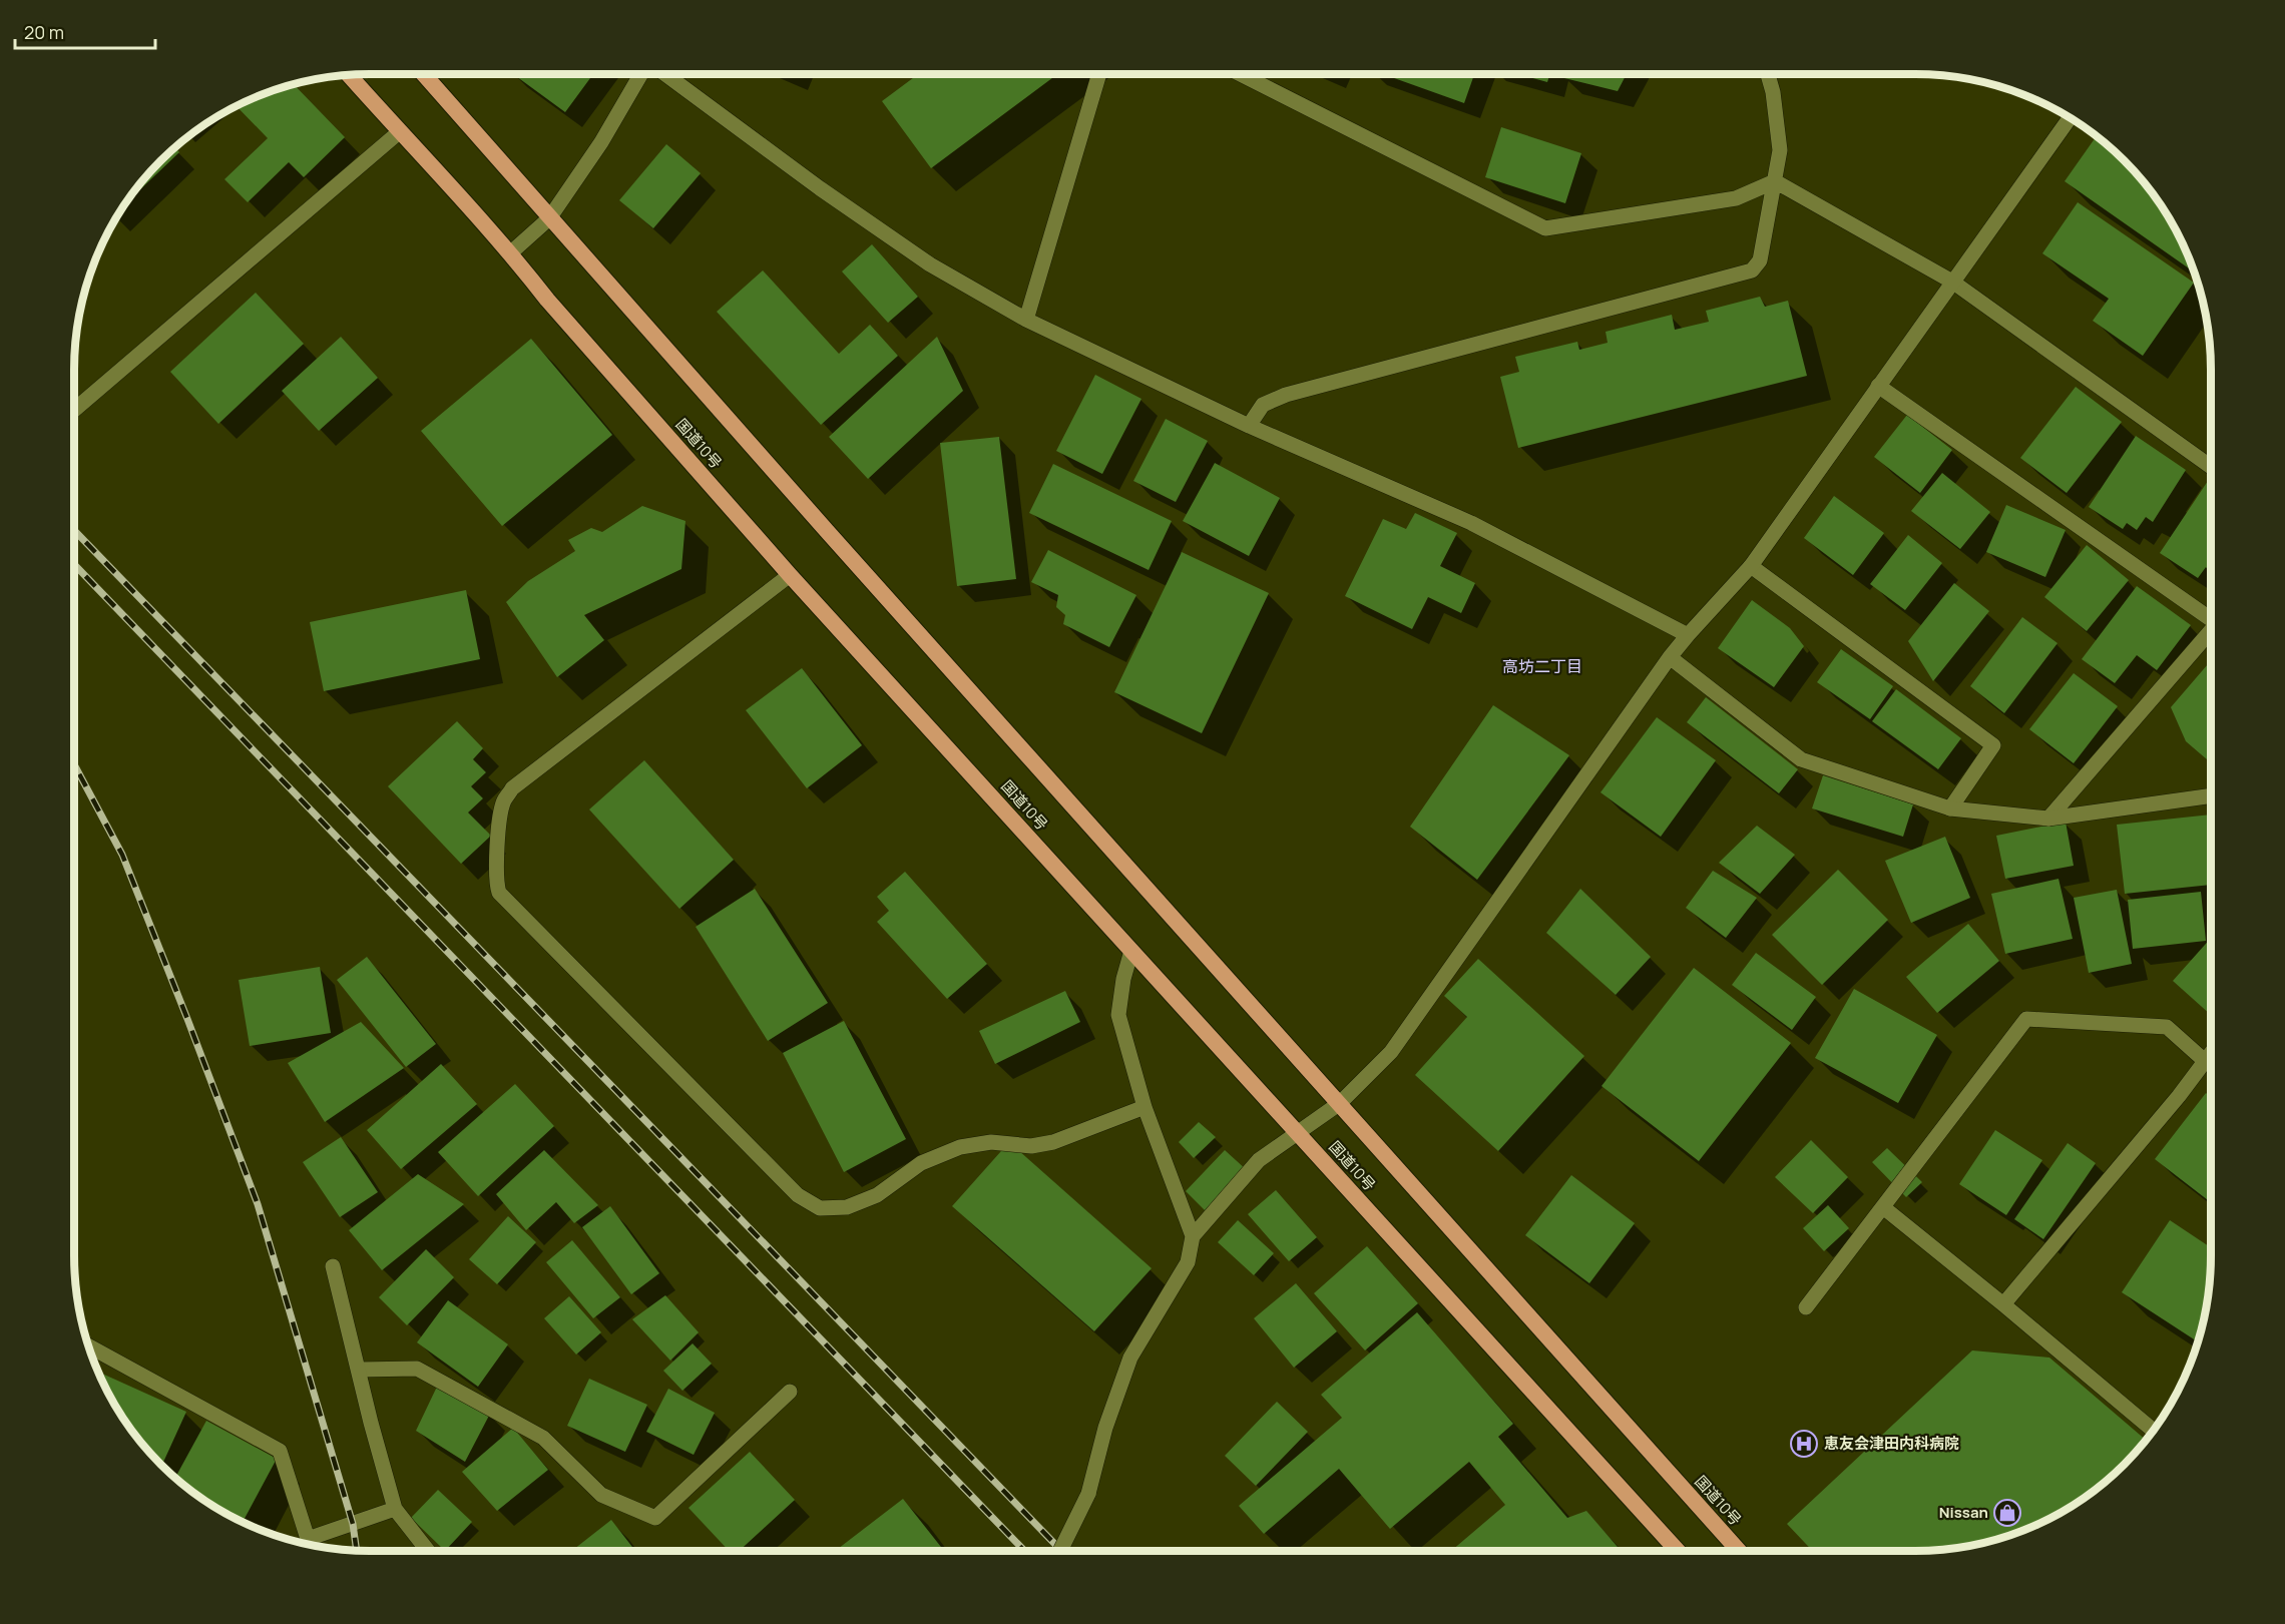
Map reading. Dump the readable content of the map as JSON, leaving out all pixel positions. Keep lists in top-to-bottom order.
{
  "streets": {
    "highway": ["国道10号"]
  },
  "districts": ["高坊二丁目"],
  "places": {
    "hospital": ["恵友会津田内科病院"],
    "shop": ["Nissan"]
  },
  "scale_bar": "20 m"
}
